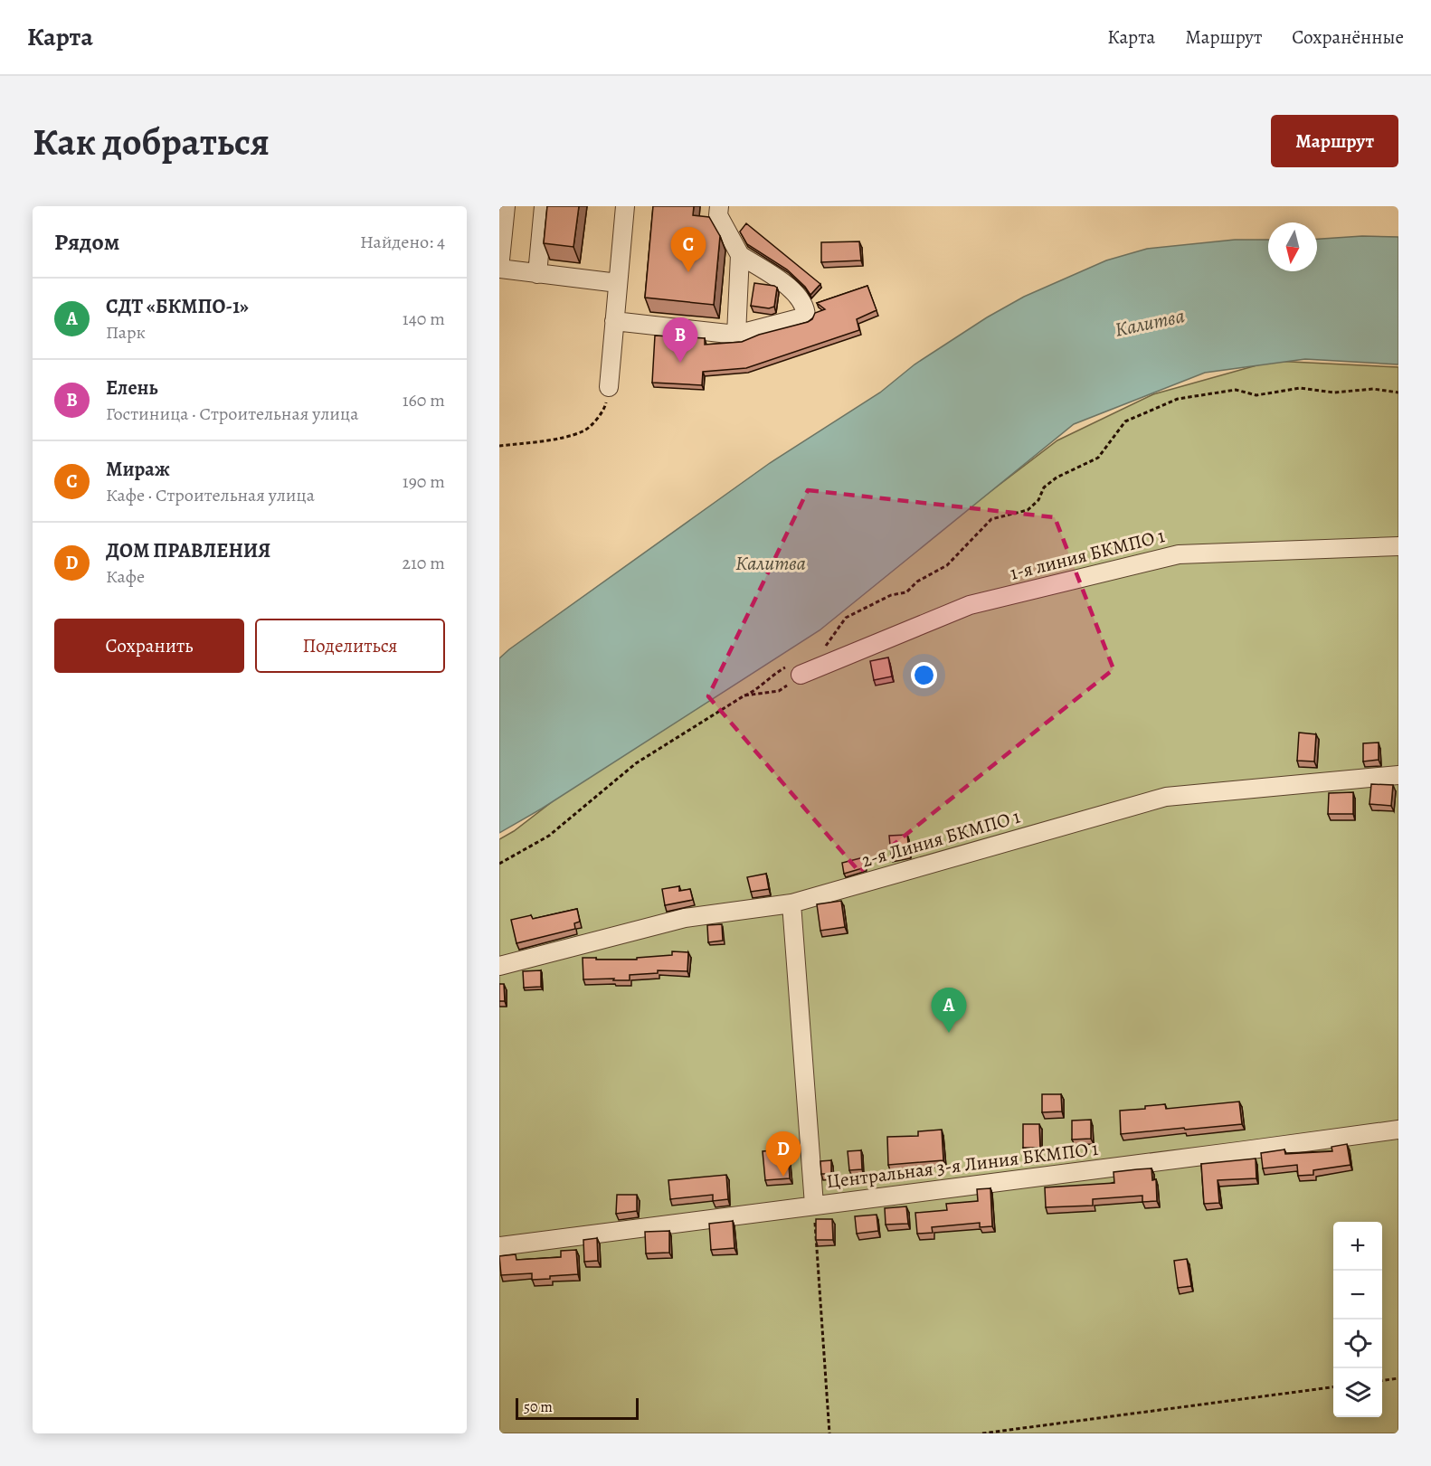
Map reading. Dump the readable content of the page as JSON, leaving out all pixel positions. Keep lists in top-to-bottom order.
{
  "streets": {
    "street": ["1-я линия БКМПО 1", "2-я Линия БКМПО 1", "Центральная 3-я Линия БКМПО 1"]
  },
  "water": ["Калитва"],
  "scale_bar": "50 m",
  "north": "bottom",
  "page": {
    "header": "Карта",
    "nav": ["Карта", "Маршрут", "Сохранённые"],
    "buttons": [
      "Маршрут",
      ["Сохранить", "Поделиться"]
    ],
    "title": "Как добраться",
    "heading": ["Рядом", "Найдено: 4"],
    "pins": [
      "C",
      "B",
      "A",
      "D"
    ],
    "list": [
      {
        "mark": "A",
        "name": "СДТ «БКМПО-1»",
        "note": "Парк",
        "value": "140 m"
      },
      {
        "mark": "B",
        "name": "Елень",
        "note": "Гостиница · Строительная улица",
        "value": "160 m"
      },
      {
        "mark": "C",
        "name": "Мираж",
        "note": "Кафе · Строительная улица",
        "value": "190 m"
      },
      {
        "mark": "D",
        "name": "ДОМ ПРАВЛЕНИЯ",
        "note": "Кафе",
        "value": "210 m"
      }
    ],
    "map_buttons": ["+", "−"],
    "scale": "50 m"
  }
}
